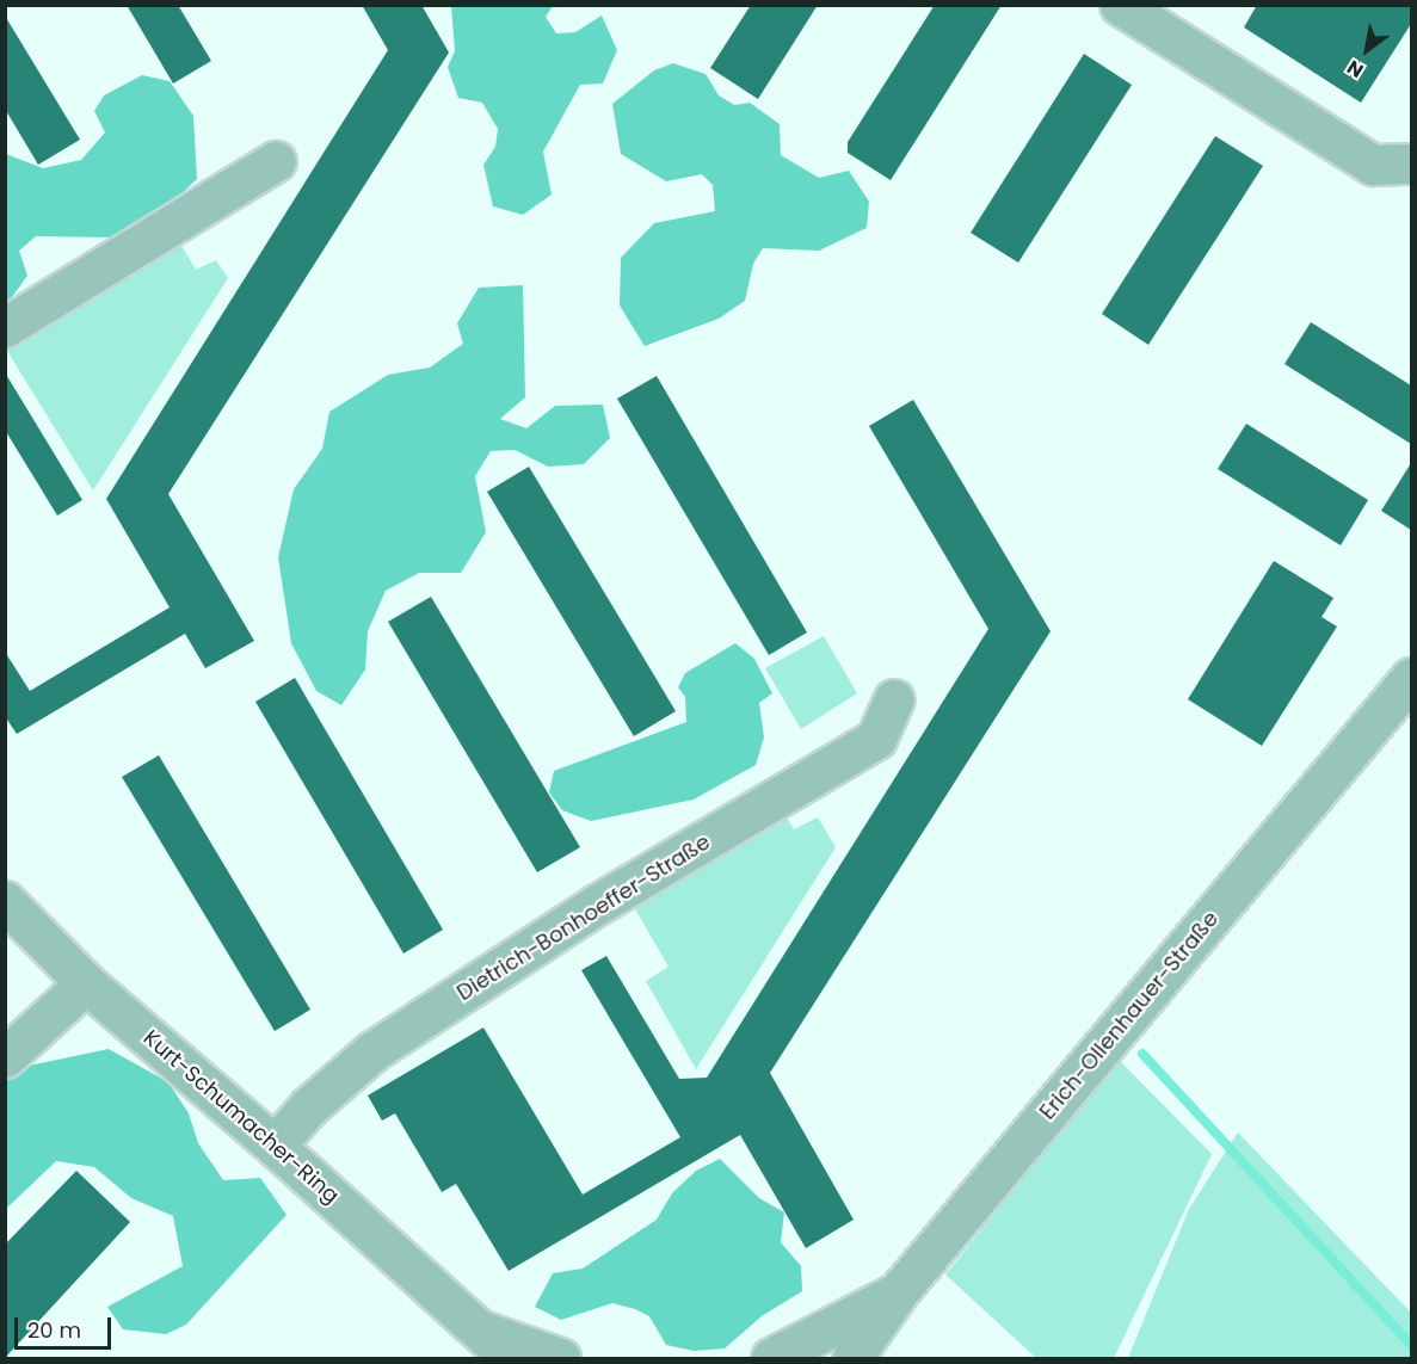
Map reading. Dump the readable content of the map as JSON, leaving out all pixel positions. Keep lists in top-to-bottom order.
{
  "streets": {
    "street": ["Dietrich-Bonhoeffer-Straße", "Erich-Ollenhauer-Straße", "Kurt-Schumacher-Ring"]
  },
  "crossings": [
    ["Dietrich-Bonhoeffer-Straße", "Kurt-Schumacher-Ring"]
  ],
  "scale_bar": "20 m",
  "north": "bottom left"
}
